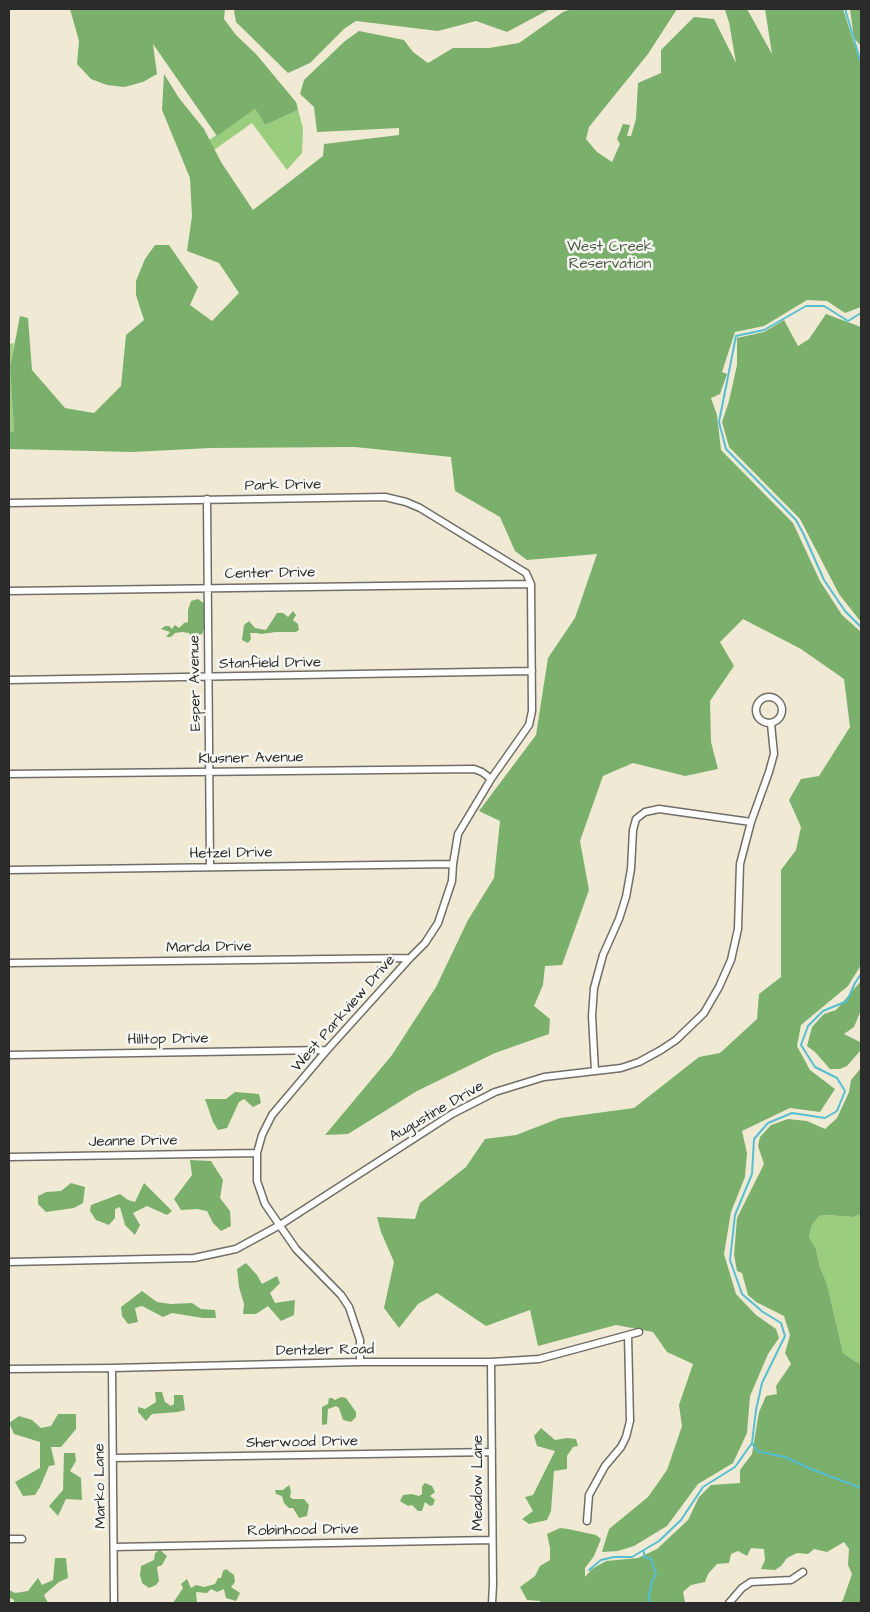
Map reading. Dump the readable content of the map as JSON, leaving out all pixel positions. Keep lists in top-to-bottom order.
{
  "streets": {
    "street": [
      "Park Drive",
      "Center Drive",
      "Stanfield Drive",
      "Esper Avenue",
      "Klusner Avenue",
      "Hetzel Drive",
      "Marda Drive",
      "West Parkview Drive",
      "Hilltop Drive",
      "Augustine Drive",
      "Jeanne Drive",
      "Dentzler Road",
      "Sherwood Drive",
      "Meadow Lane",
      "Marko Lane",
      "Robinhood Drive"
    ]
  },
  "crossings": [
    ["Park Drive", "Center Drive"],
    ["Park Drive", "Esper Avenue"],
    ["Park Drive", "West Parkview Drive"],
    ["Center Drive", "Esper Avenue"],
    ["Center Drive", "West Parkview Drive"],
    ["Stanfield Drive", "Esper Avenue"],
    ["Stanfield Drive", "West Parkview Drive"],
    ["Esper Avenue", "Klusner Avenue"],
    ["Esper Avenue", "Hetzel Drive"],
    ["Klusner Avenue", "West Parkview Drive"],
    ["Hetzel Drive", "West Parkview Drive"],
    ["Marda Drive", "West Parkview Drive"],
    ["West Parkview Drive", "Hilltop Drive"],
    ["West Parkview Drive", "Augustine Drive"],
    ["West Parkview Drive", "Jeanne Drive"],
    ["West Parkview Drive", "Dentzler Road"],
    ["Dentzler Road", "Meadow Lane"],
    ["Dentzler Road", "Marko Lane"],
    ["Sherwood Drive", "Meadow Lane"],
    ["Sherwood Drive", "Marko Lane"],
    ["Meadow Lane", "Robinhood Drive"],
    ["Marko Lane", "Robinhood Drive"]
  ],
  "parks": ["West Creek Reservation"]
}
